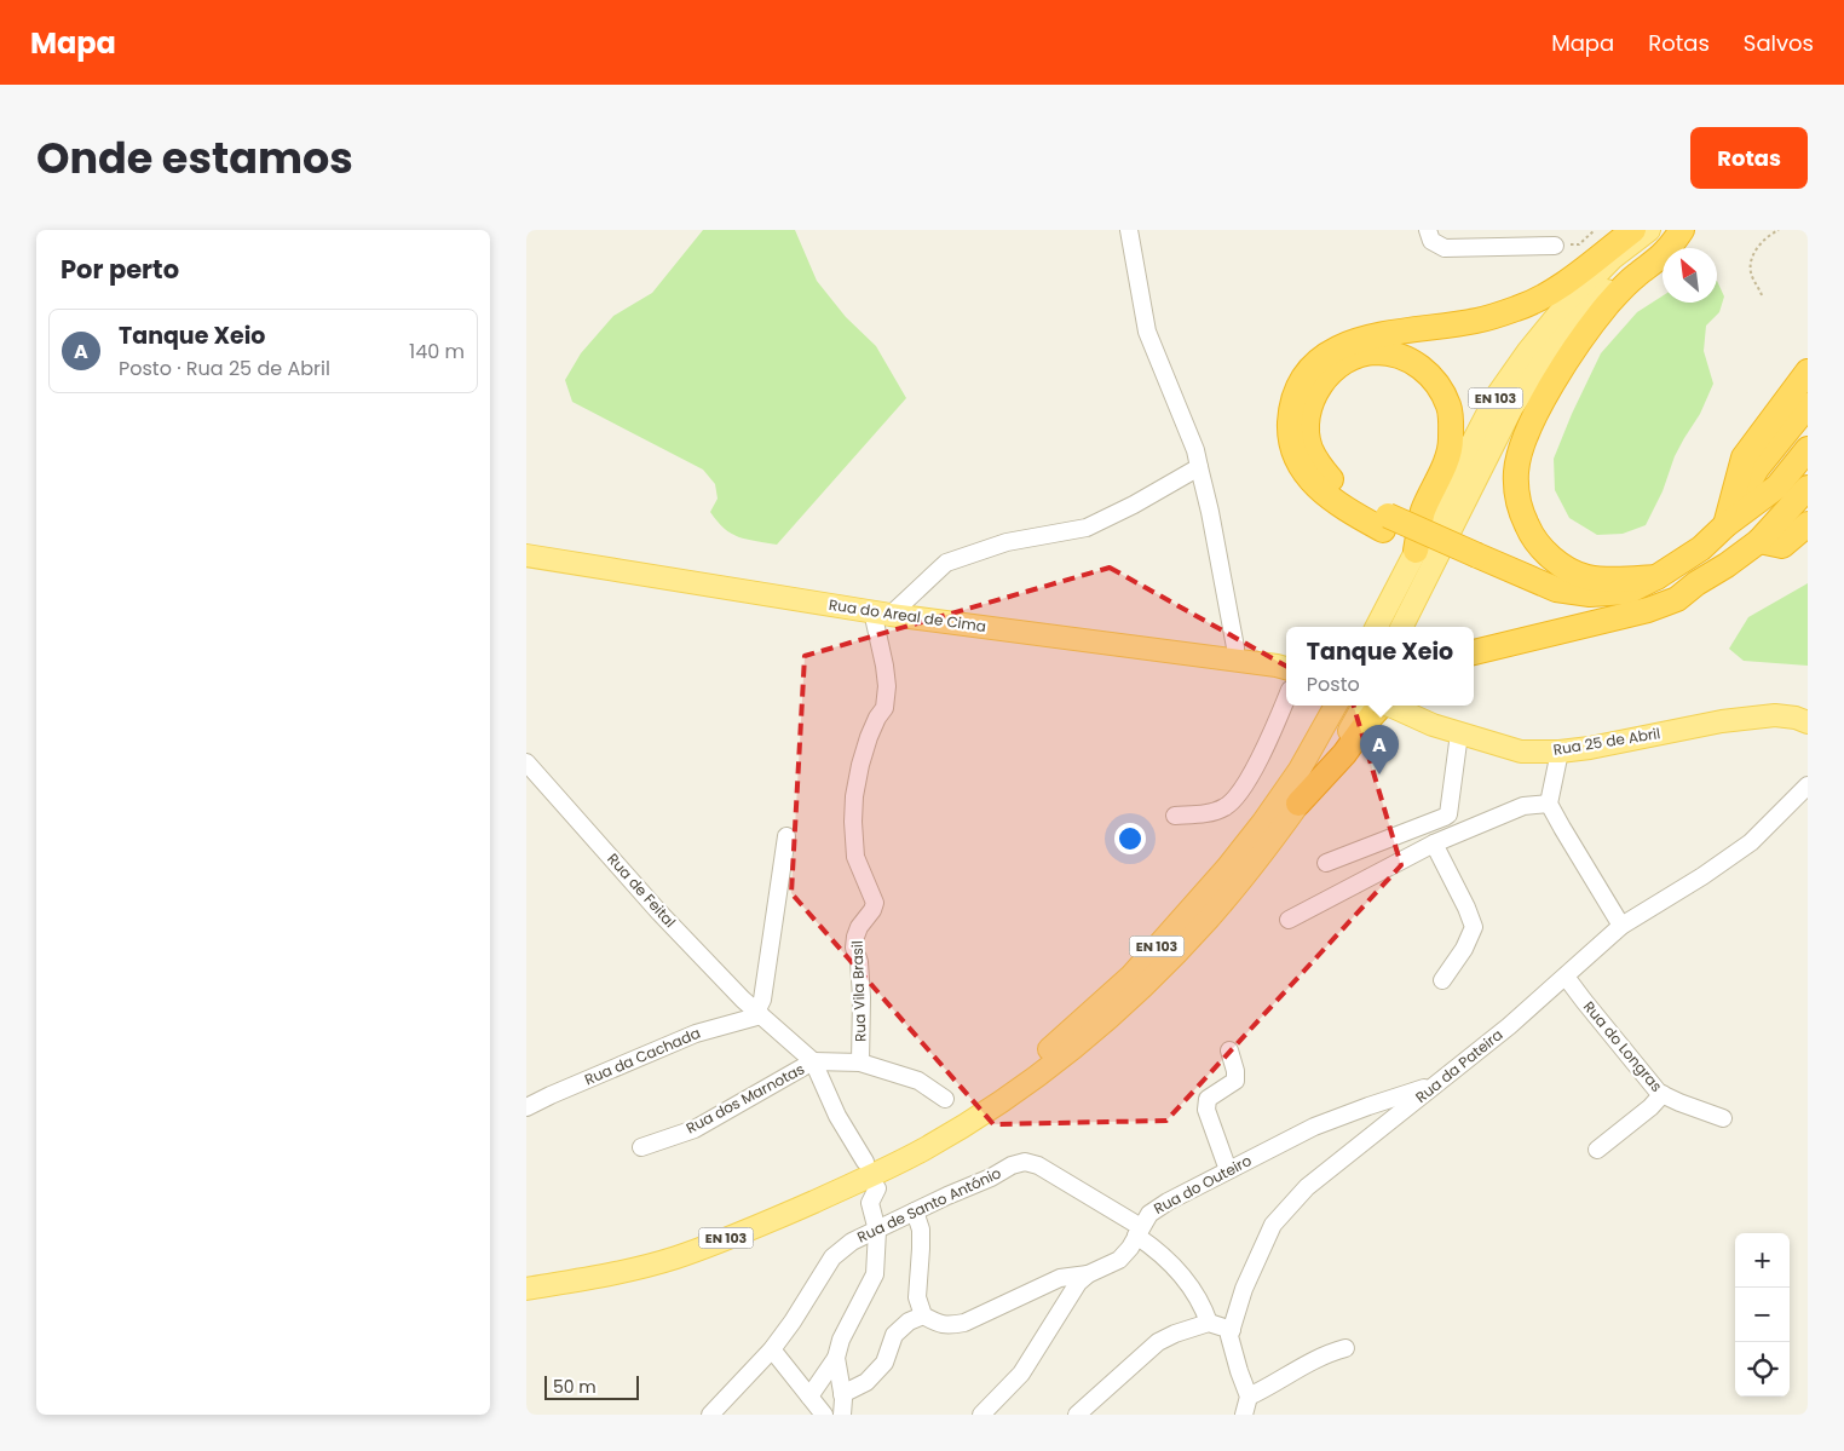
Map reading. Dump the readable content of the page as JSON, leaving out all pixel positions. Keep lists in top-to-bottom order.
{
  "streets": {
    "main road": ["EN 103", "Rua do Areal de Cima", "Rua 25 de Abril"],
    "street": [
      "Rua de Feital",
      "Rua Vila Brasil",
      "Rua do Longras",
      "Rua da Cachada",
      "Rua da Pateira",
      "Rua dos Marnotas",
      "Rua do Outeiro",
      "Rua de Santo António"
    ]
  },
  "crossings": [
    ["Rua do Areal de Cima", "Rua Vila Brasil"],
    ["Rua de Feital", "Rua da Cachada"],
    ["Rua do Longras", "Rua da Pateira"],
    ["Rua da Pateira", "Rua do Outeiro"],
    ["Rua do Outeiro", "Rua de Santo António"]
  ],
  "scale_bar": "50 m",
  "north": "top left",
  "page": {
    "header": "Mapa",
    "nav": ["Mapa", "Rotas", "Salvos"],
    "title": "Onde estamos",
    "buttons": "Rotas",
    "heading": "Por perto",
    "list": [
      {
        "mark": "A",
        "name": "Tanque Xeio",
        "note": "Posto · Rua 25 de Abril",
        "value": "140 m"
      }
    ],
    "popup": ["Tanque Xeio", "Posto"],
    "pins": "A",
    "map_buttons": ["+", "−"],
    "scale": "50 m"
  }
}
